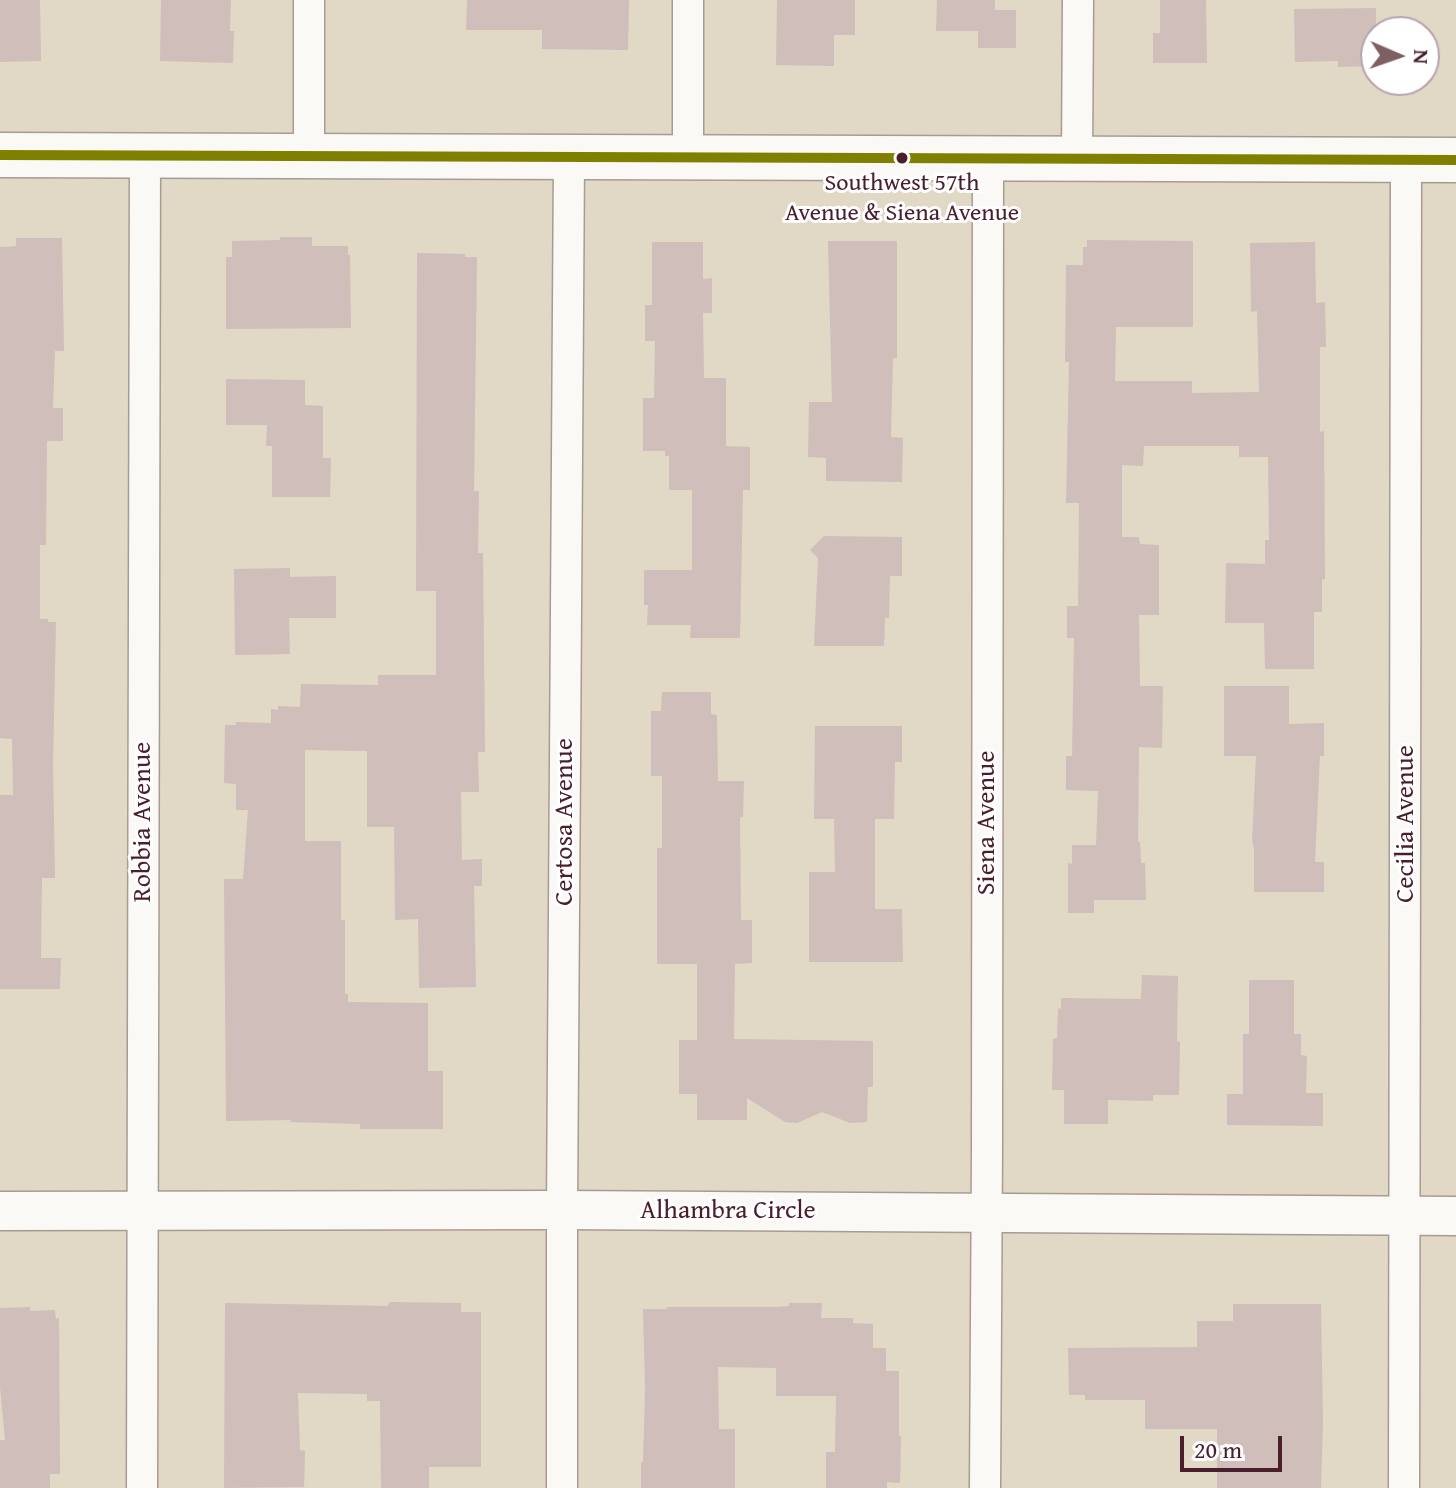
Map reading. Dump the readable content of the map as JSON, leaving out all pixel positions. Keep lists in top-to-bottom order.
{
  "streets": {
    "street": [
      "Robbia Avenue",
      "Certosa Avenue",
      "Siena Avenue",
      "Cecilia Avenue",
      "Alhambra Circle"
    ]
  },
  "crossings": [
    ["Robbia Avenue", "Alhambra Circle"],
    ["Certosa Avenue", "Alhambra Circle"],
    ["Siena Avenue", "Alhambra Circle"],
    ["Cecilia Avenue", "Alhambra Circle"]
  ],
  "places": ["Southwest 57th Avenue & Siena Avenue"],
  "scale_bar": "20 m",
  "north": "right"
}
